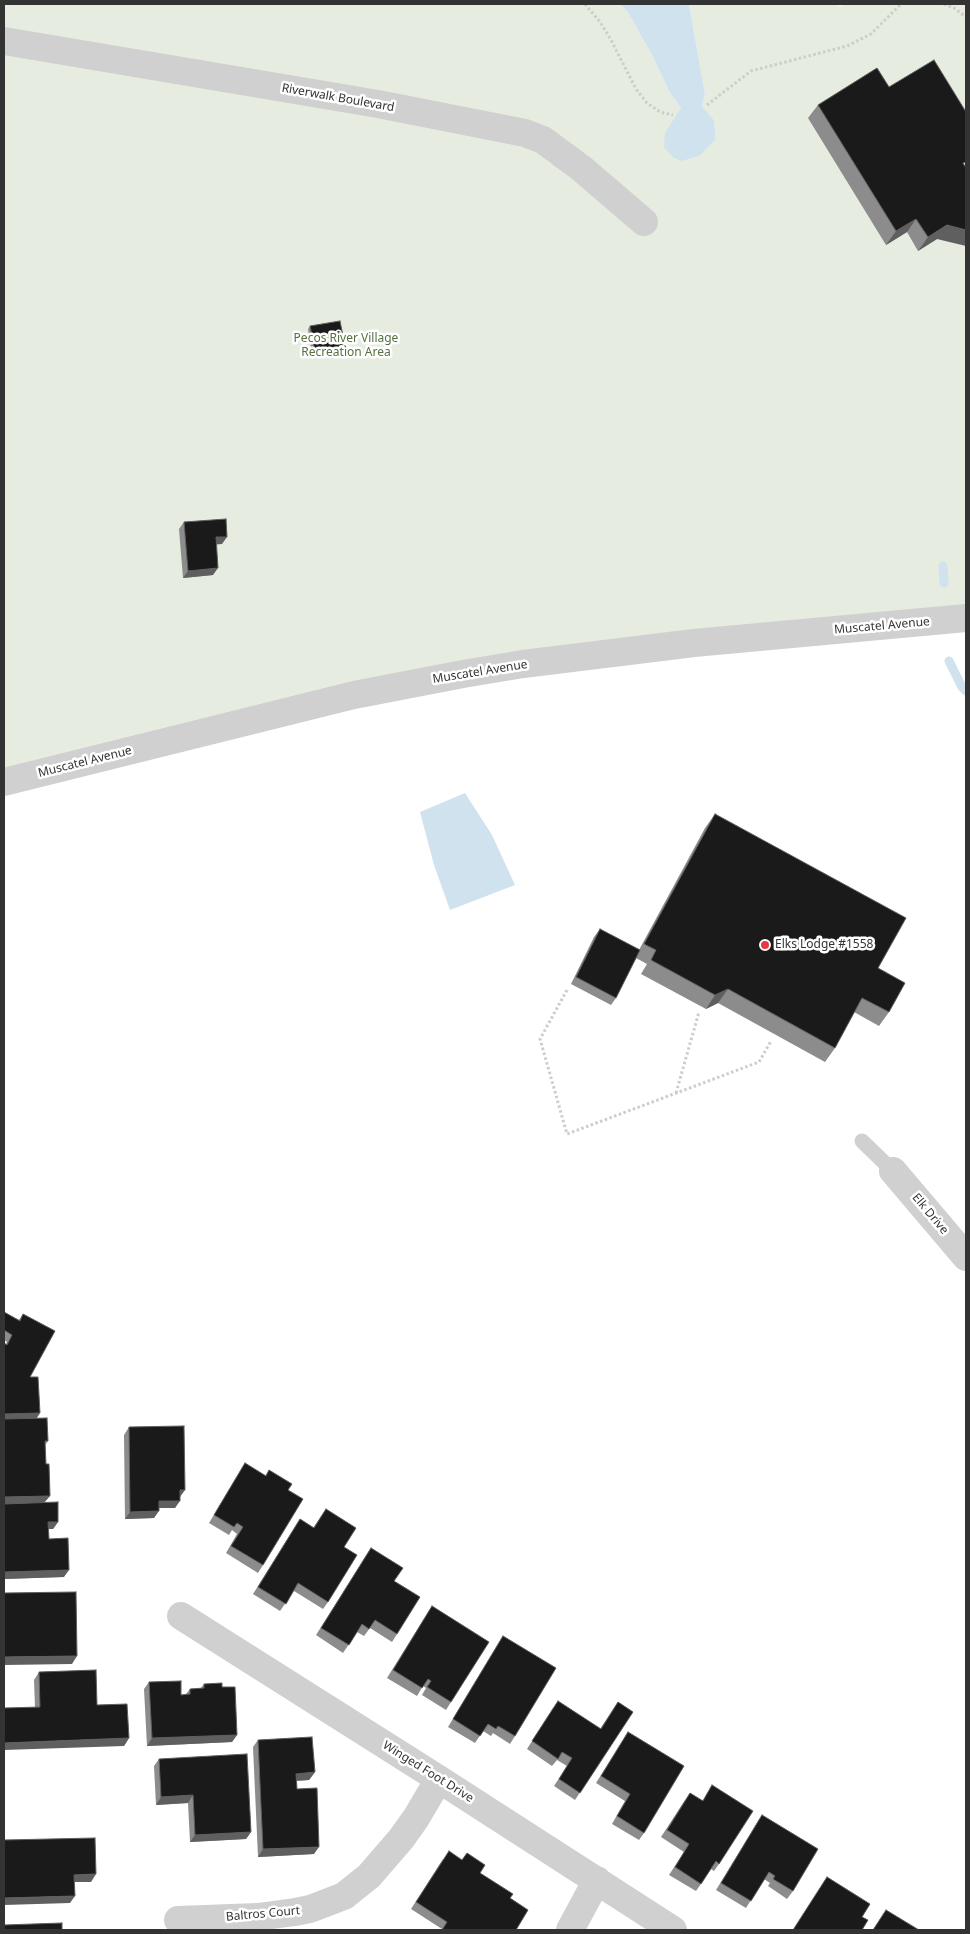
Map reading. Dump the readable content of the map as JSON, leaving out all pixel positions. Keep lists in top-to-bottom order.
{
  "streets": {
    "street": [
      "Riverwalk Boulevard",
      "Muscatel Avenue",
      "Elk Drive",
      "Winged Foot Drive",
      "Baltros Court"
    ]
  },
  "crossings": [
    ["Winged Foot Drive", "Baltros Court"]
  ],
  "parks": ["Pecos River Village Recreation Area"],
  "places": ["Elks Lodge #1558"]
}
